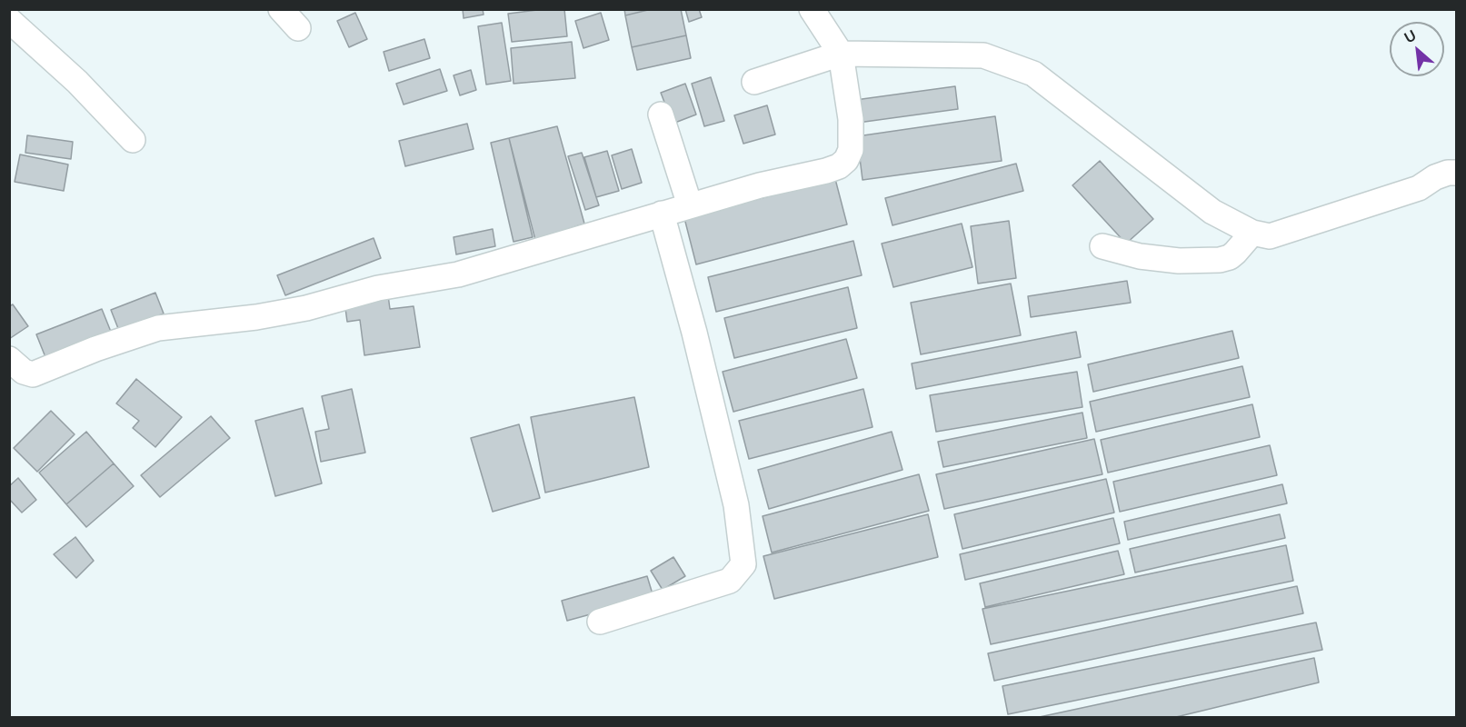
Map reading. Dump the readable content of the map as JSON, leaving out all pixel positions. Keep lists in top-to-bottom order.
{
  "north": "top left"
}
